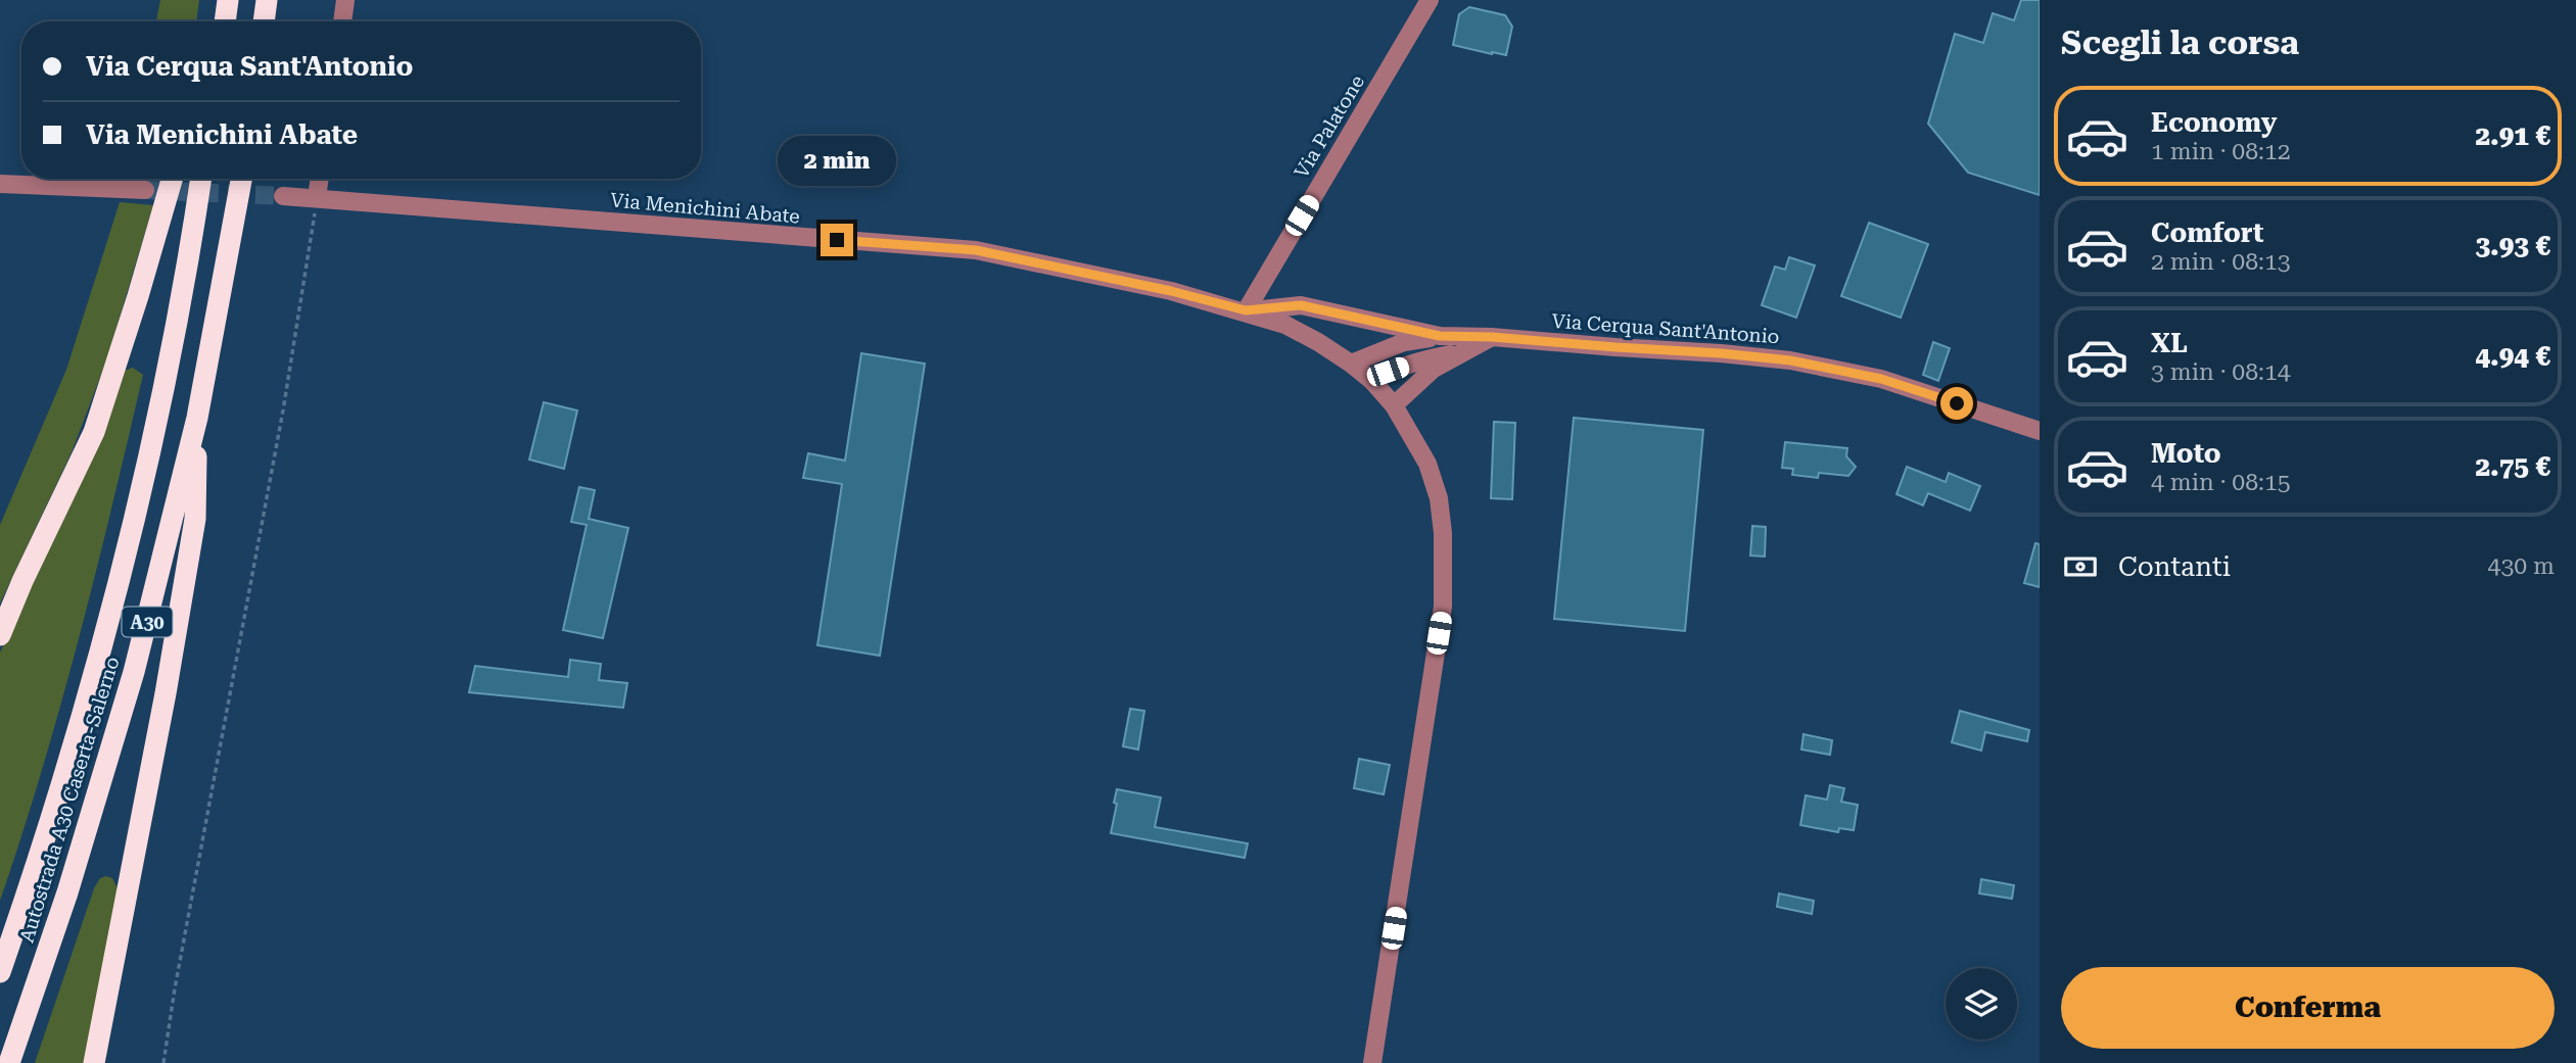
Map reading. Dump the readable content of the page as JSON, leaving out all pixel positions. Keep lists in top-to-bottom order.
{
  "streets": {
    "highway": ["A30", "Autostrada A30 Caserta-Salerno"],
    "street": ["Via Palatone", "Via Menichini Abate", "Via Cerqua Sant'Antonio"]
  },
  "crossings": [
    ["Via Palatone", "Via Menichini Abate"],
    ["Via Palatone", "Via Cerqua Sant'Antonio"],
    ["Via Menichini Abate", "Via Cerqua Sant'Antonio"]
  ],
  "page": {
    "heading": "Scegli la corsa",
    "banner": ["Via Cerqua Sant'Antonio", "Via Menichini Abate"],
    "list": [
      {
        "name": "Economy",
        "note": "1 min · 08:12",
        "value": "2.91 €"
      },
      {
        "name": "Comfort",
        "note": "2 min · 08:13",
        "value": "3.93 €"
      },
      {
        "name": "XL",
        "note": "3 min · 08:14",
        "value": "4.94 €"
      },
      {
        "name": "Moto",
        "note": "4 min · 08:15",
        "value": "2.75 €"
      }
    ],
    "bubble": "2 min",
    "pay": ["Contanti", "430 m"],
    "buttons": "Conferma"
  }
}
